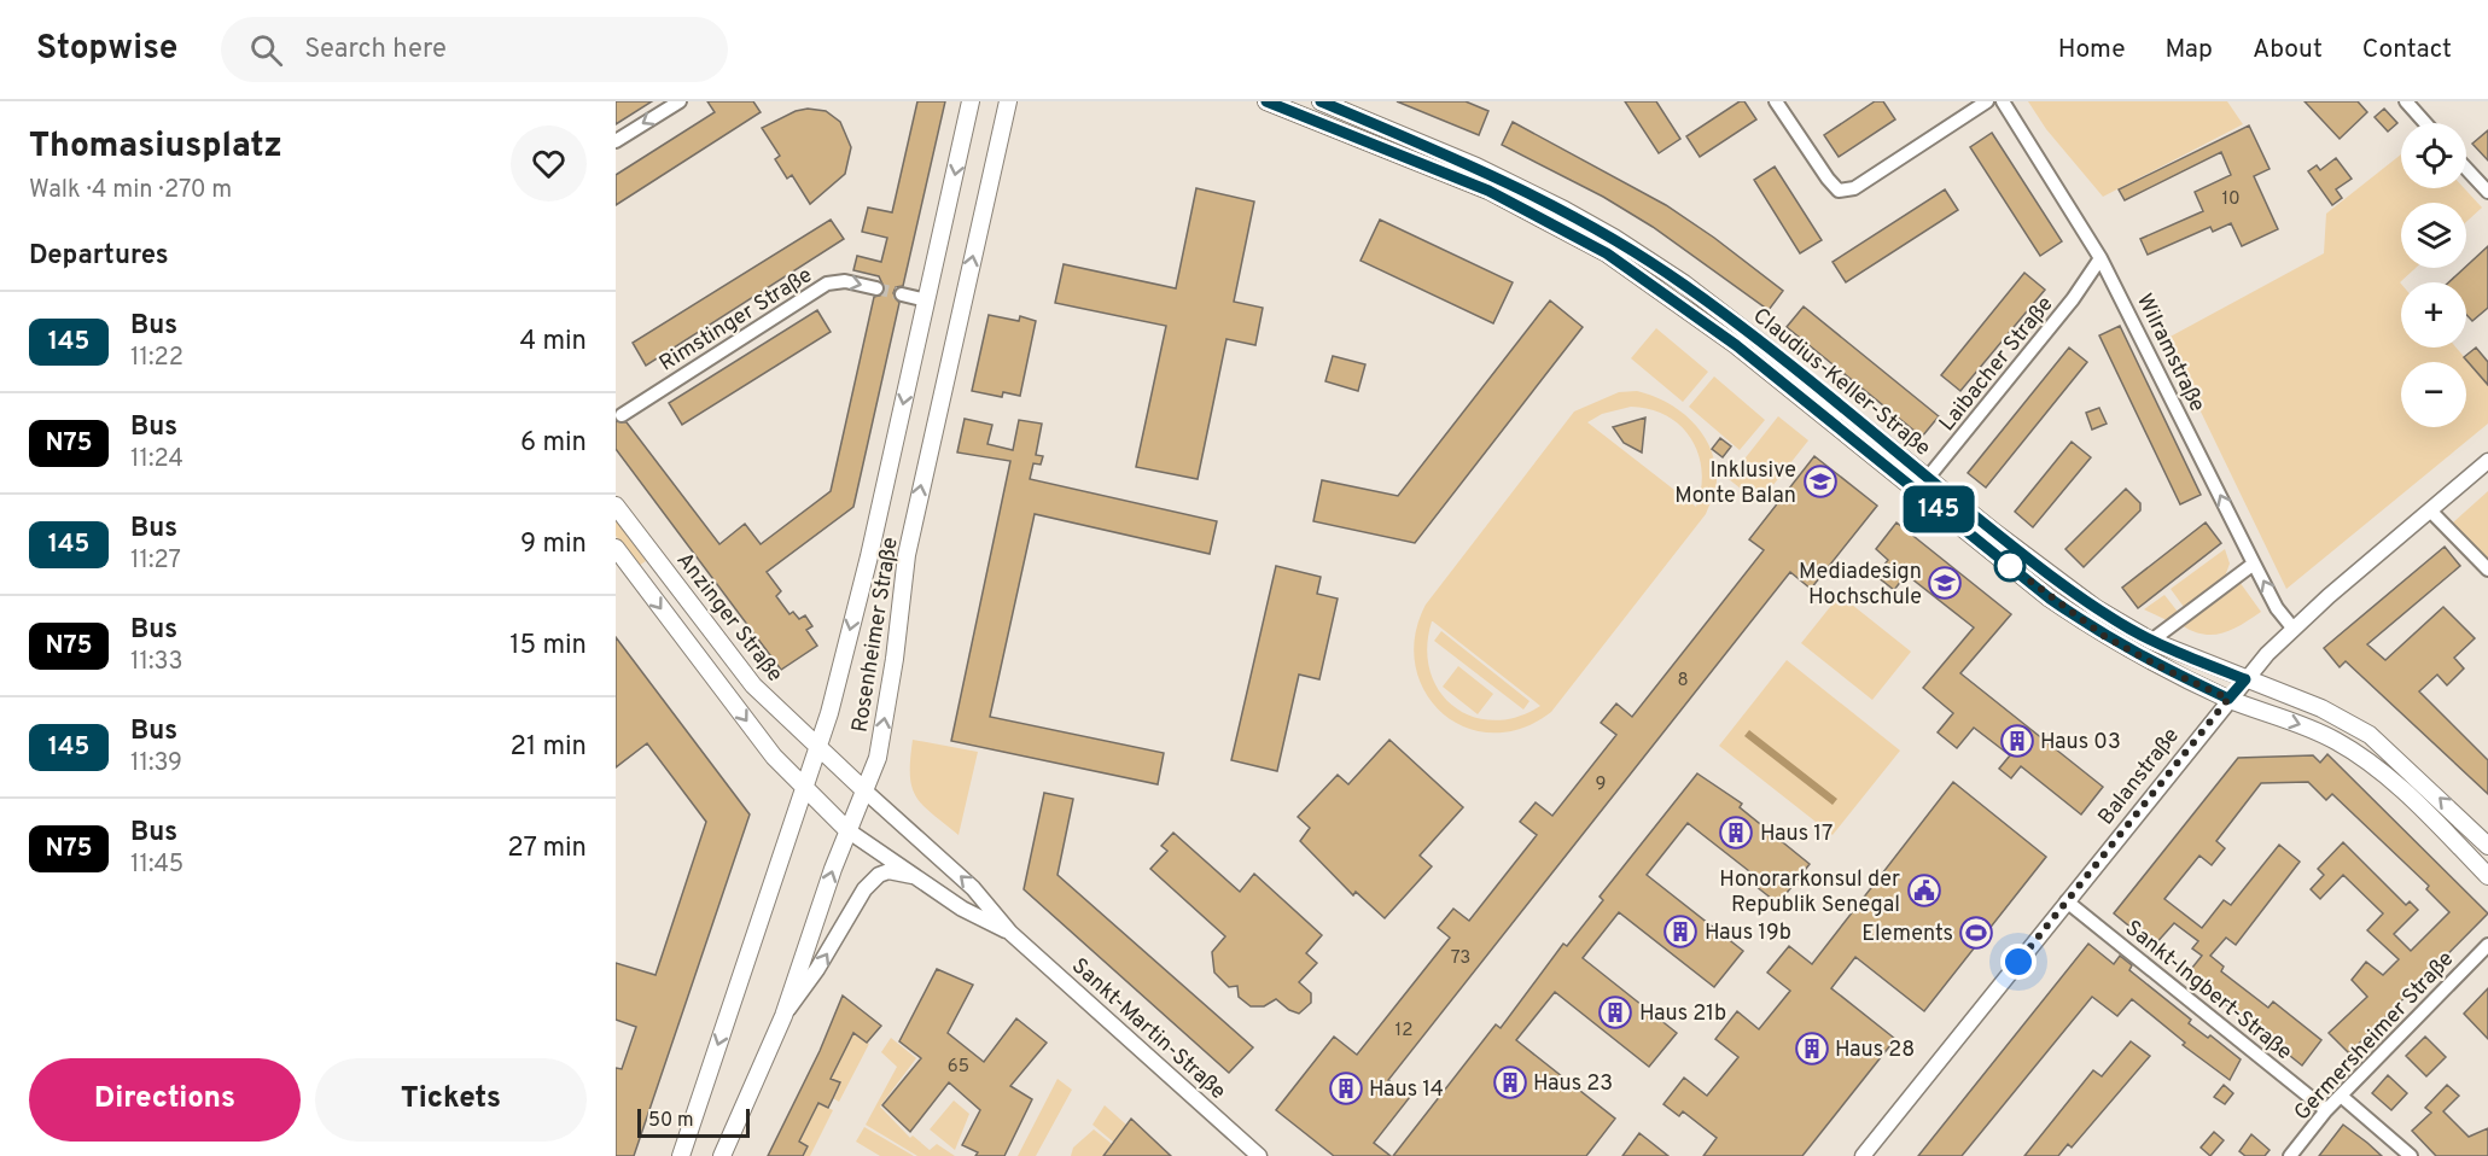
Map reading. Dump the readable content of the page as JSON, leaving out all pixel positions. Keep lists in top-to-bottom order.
{
  "streets": {
    "main road": [
      "Claudius-Keller-Straße",
      "Anzinger Straße",
      "Rosenheimer Straße",
      "Sankt-Martin-Straße"
    ],
    "street": [
      "Rimstinger Straße",
      "Wilramstraße",
      "Laibacher Straße",
      "Balanstraße",
      "Sankt-Ingbert-Straße",
      "Germersheimer Straße"
    ]
  },
  "crossings": [
    ["Wilramstraße", "Laibacher Straße"],
    ["Wilramstraße", "Balanstraße"],
    ["Laibacher Straße", "Claudius-Keller-Straße"],
    ["Claudius-Keller-Straße", "Balanstraße"],
    ["Anzinger Straße", "Rosenheimer Straße"],
    ["Anzinger Straße", "Sankt-Martin-Straße"],
    ["Rosenheimer Straße", "Sankt-Martin-Straße"],
    ["Balanstraße", "Sankt-Ingbert-Straße"],
    ["Sankt-Ingbert-Straße", "Germersheimer Straße"]
  ],
  "one_way": ["Rimstinger Straße", "Wilramstraße"],
  "places": {
    "school or university": ["Inklusive Monte Balan", "Mediadesign Hochschule"],
    "building": [
      "Haus 03",
      "Haus 17",
      "Haus 19b",
      "Haus 21b",
      "Haus 28",
      "Haus 23",
      "Haus 14"
    ],
    "public building": ["Honorarkonsul der Republik Senegal"],
    "sports": ["Elements"]
  },
  "lines": ["bus line 145"],
  "house_numbers": [
    "10",
    "8",
    "9",
    "73",
    "12",
    "65"
  ],
  "scale_bar": "50 m",
  "page": {
    "header": "Stopwise",
    "search": "Search here",
    "nav": [
      "Home",
      "Map",
      "About",
      "Contact"
    ],
    "heading": [
      ["Thomasiusplatz", "Walk · 4 min · 270 m"],
      "Departures"
    ],
    "on_map": "145",
    "map_buttons": ["+", "−"],
    "list": [
      {
        "mark": "145",
        "name": "Bus",
        "note": "11:22",
        "value": "4 min"
      },
      {
        "mark": "N75",
        "name": "Bus",
        "note": "11:24",
        "value": "6 min"
      },
      {
        "mark": "145",
        "name": "Bus",
        "note": "11:27",
        "value": "9 min"
      },
      {
        "mark": "N75",
        "name": "Bus",
        "note": "11:33",
        "value": "15 min"
      },
      {
        "mark": "145",
        "name": "Bus",
        "note": "11:39",
        "value": "21 min"
      },
      {
        "mark": "N75",
        "name": "Bus",
        "note": "11:45",
        "value": "27 min"
      }
    ],
    "buttons": ["Directions", "Tickets"],
    "scale": "50 m"
  }
}
